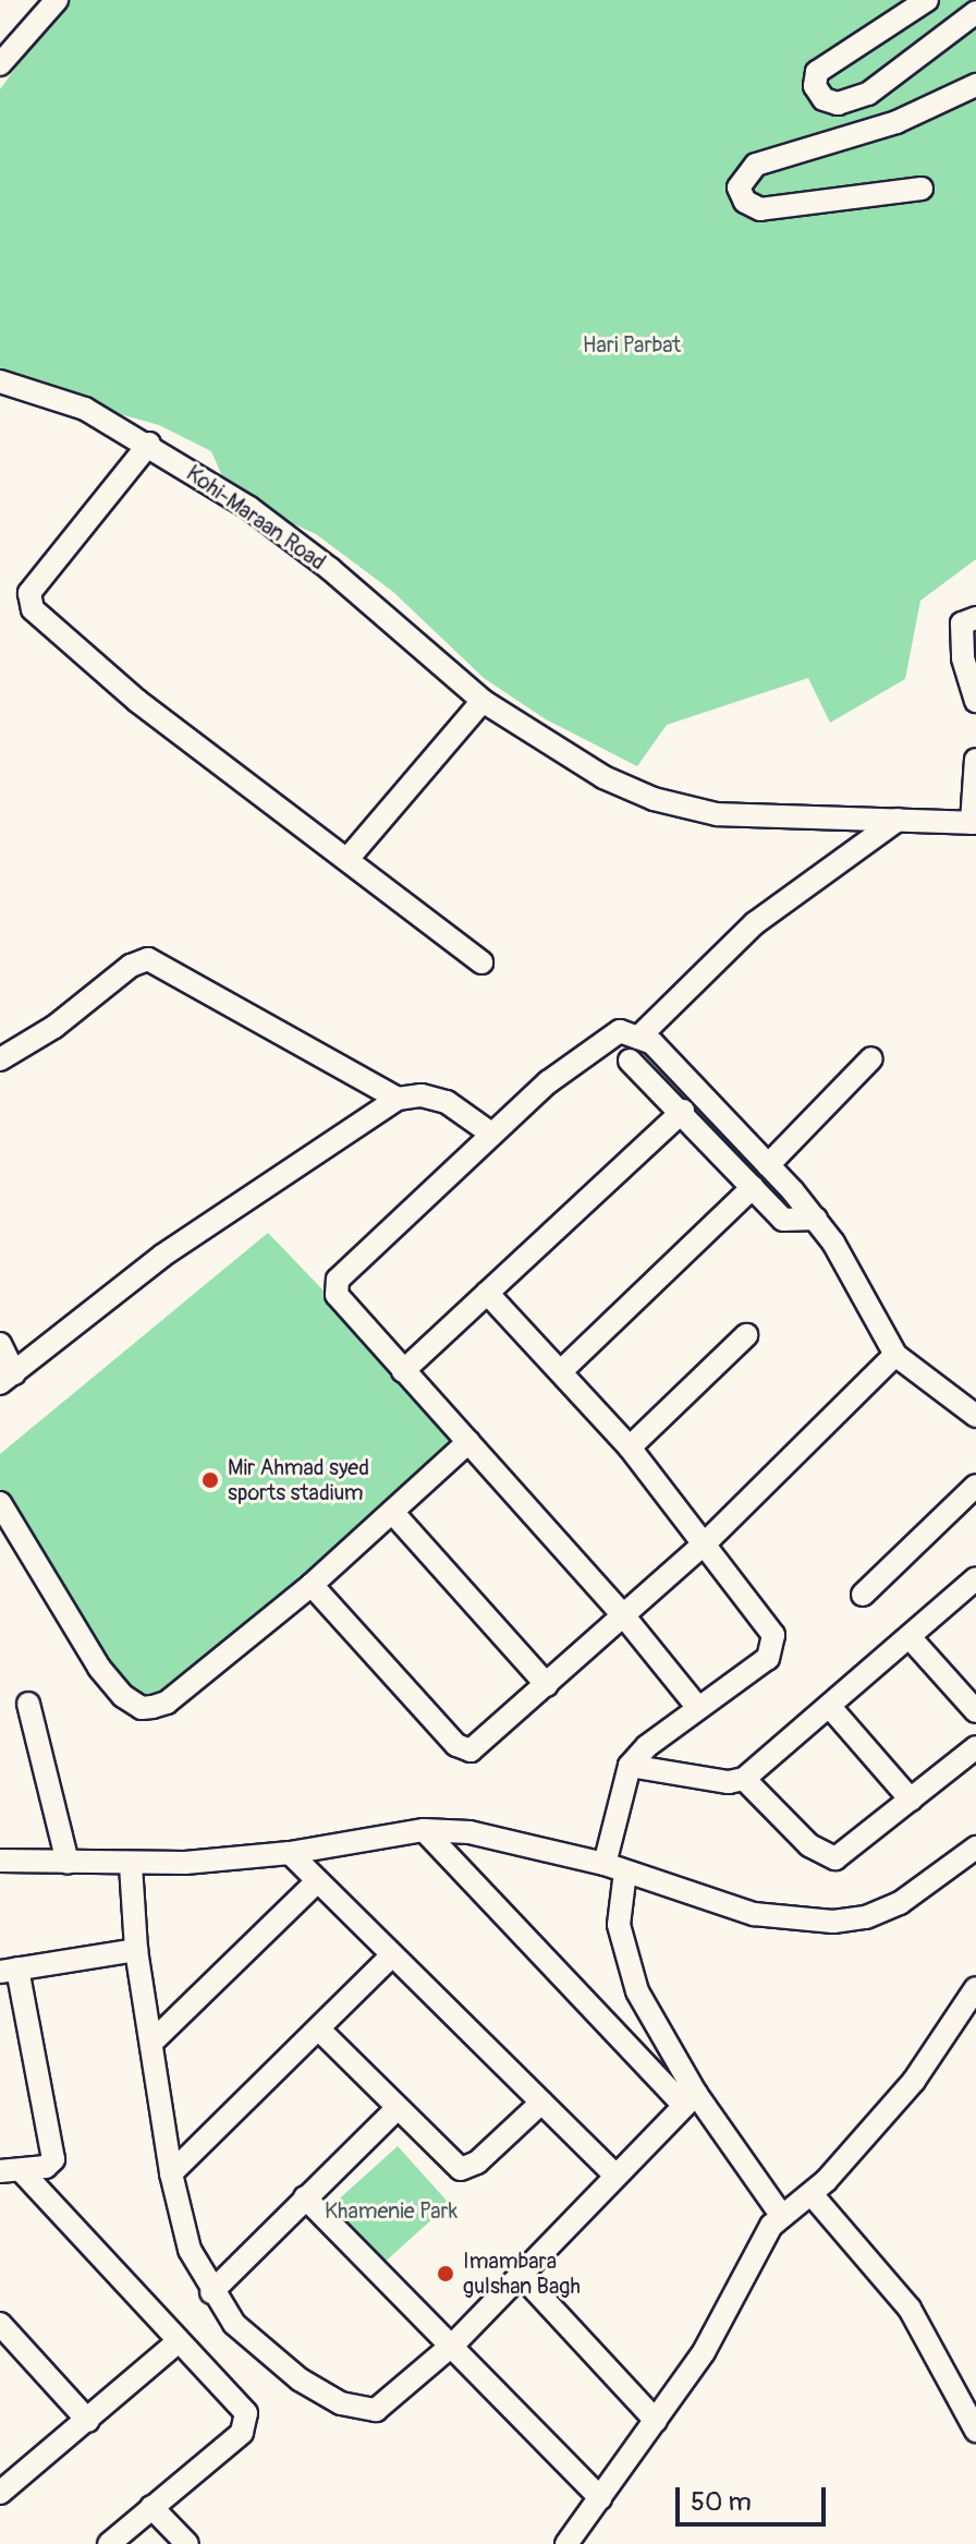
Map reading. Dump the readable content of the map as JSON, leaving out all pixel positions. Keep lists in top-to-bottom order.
{
  "streets": {
    "street": ["Kohi-Maraan Road"]
  },
  "parks": ["Hari Parbat", "Khamenie Park"],
  "places": ["Mir Ahmad syed sports stadium", "Imambara gulshan Bagh"],
  "scale_bar": "50 m"
}
